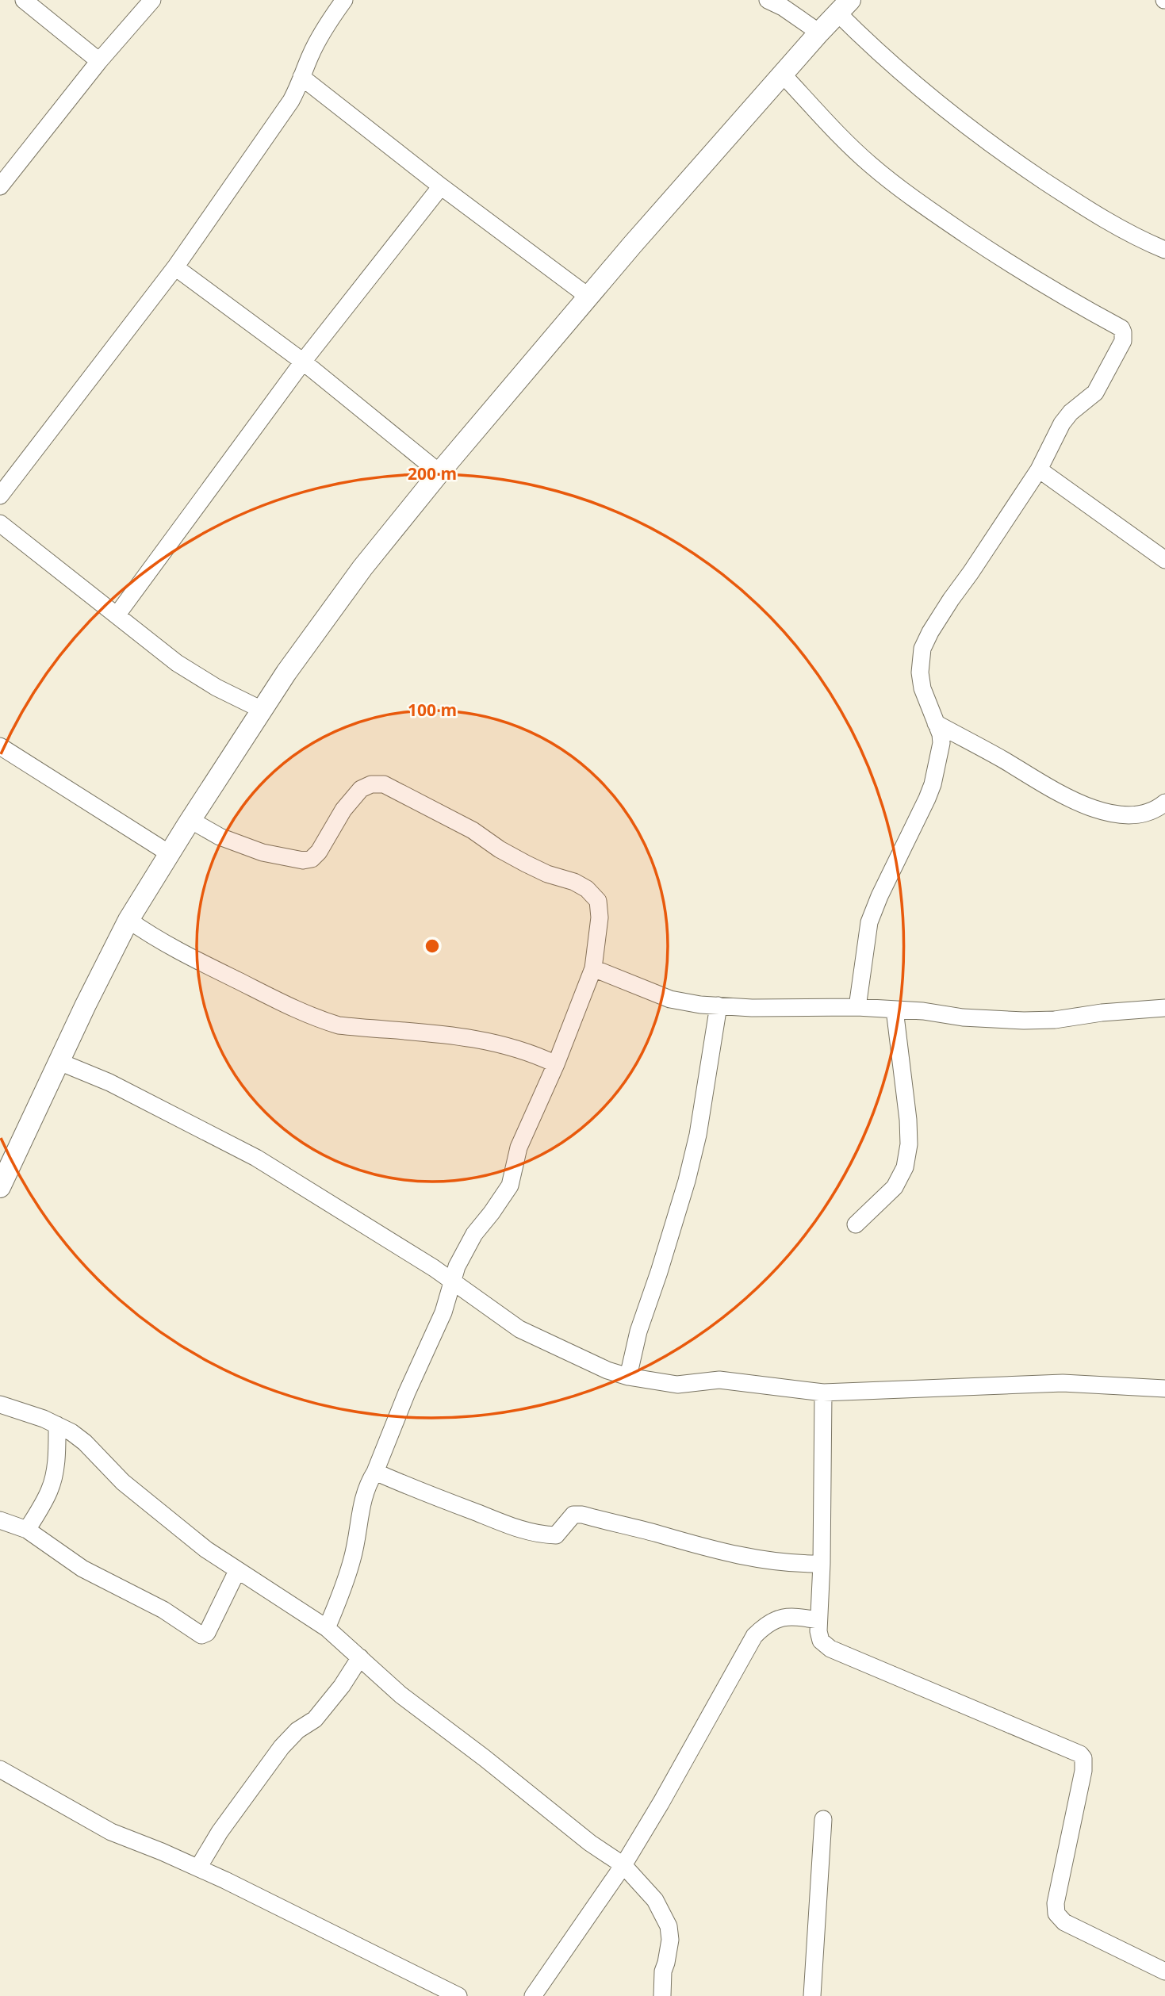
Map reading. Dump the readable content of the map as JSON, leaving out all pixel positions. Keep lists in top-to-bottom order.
{
  "rings": ["200 m", "100 m"]
}
